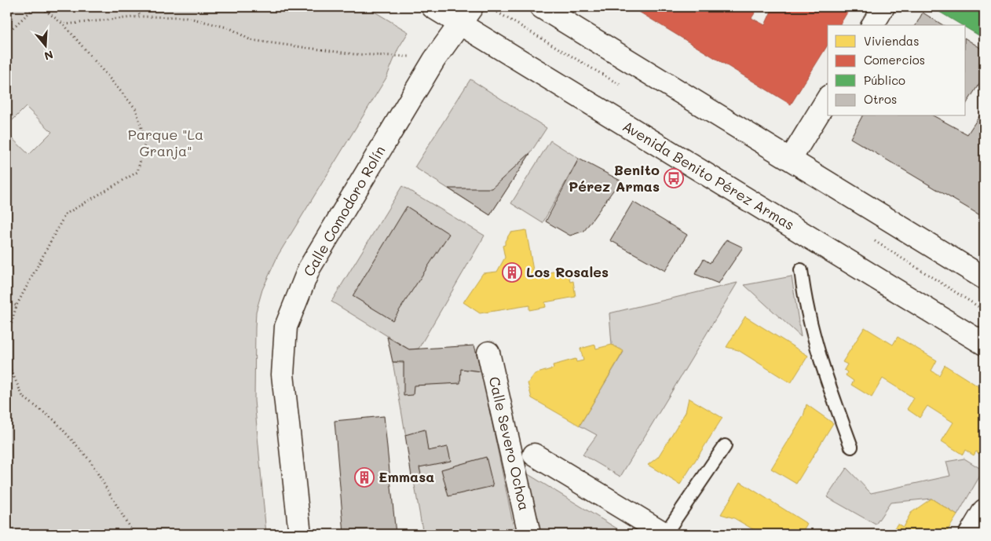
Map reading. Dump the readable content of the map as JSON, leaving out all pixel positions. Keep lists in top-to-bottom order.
{
  "streets": {
    "street": ["Avenida Benito Pérez Armas", "Calle Comodoro Rolín", "Calle Severo Ochoa"]
  },
  "crossings": [
    ["Avenida Benito Pérez Armas", "Calle Comodoro Rolín"]
  ],
  "parks": ["Parque \"La Granja\""],
  "places": {
    "bus stop": ["Benito Pérez Armas"],
    "building": ["Los Rosales", "Emmasa"]
  },
  "legend": [
    "Viviendas",
    "Comercios",
    "Público",
    "Otros"
  ],
  "north": "bottom"
}
